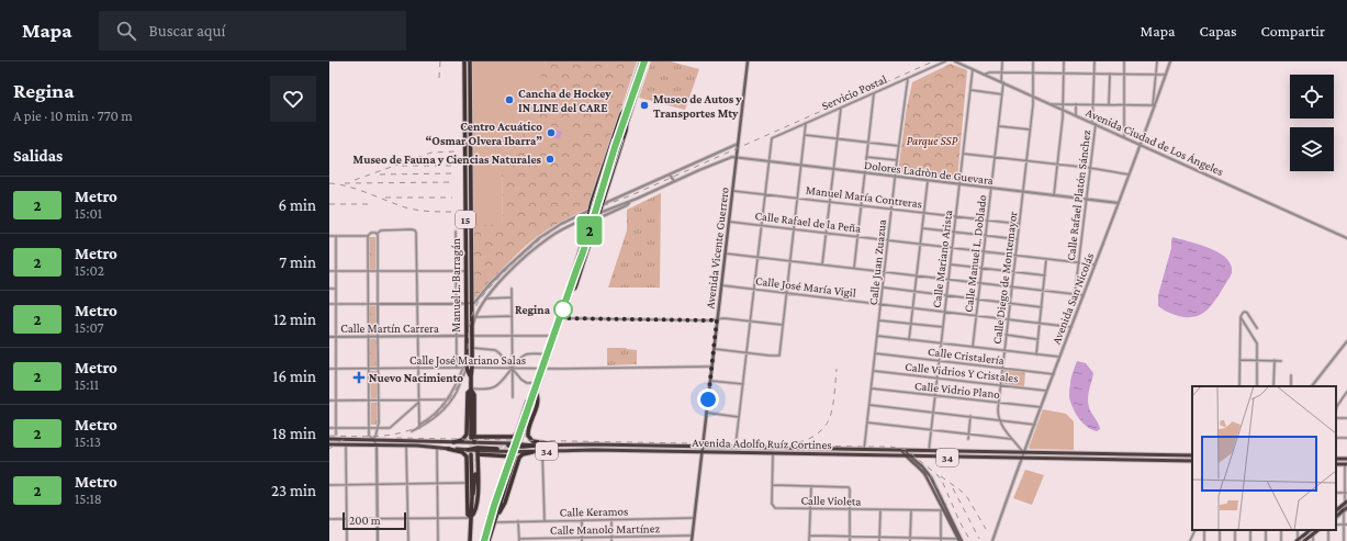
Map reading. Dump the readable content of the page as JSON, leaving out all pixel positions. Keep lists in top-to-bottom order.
{
  "streets": {
    "highway": ["15", "Manuel L. Barragán"],
    "main road": ["Avenida Vicente Guerrero", "Avenida Adolfo Ruíz Cortines", "34"],
    "street": [
      "Servicio Postal",
      "Avenida Ciudad de Los Ángeles",
      "Dolores Ladròn de Guevara",
      "Calle Rafael Platón Sánchez",
      "Manuel María Contreras",
      "Calle Rafael de la Peña",
      "Calle Manuel L. Doblado",
      "Calle Mariano Arista",
      "Calle Juan Zuazua",
      "Calle Diego de Montemayor",
      "Calle José María Vigil",
      "Avenida San Nicolás",
      "Calle Martín Carrera",
      "Calle Cristalería",
      "Calle José Mariano Salas",
      "Calle Vidrios Y Cristales",
      "Calle Vidrio Plano",
      "Calle Violeta",
      "Calle Keramos",
      "Calle Manolo Martínez"
    ]
  },
  "crossings": [
    ["Servicio Postal", "Dolores Ladròn de Guevara"],
    ["Servicio Postal", "Calle Juan Zuazua"],
    ["Avenida Ciudad de Los Ángeles", "Calle Rafael Platón Sánchez"],
    ["Avenida Ciudad de Los Ángeles", "Calle Manuel L. Doblado"],
    ["Avenida Ciudad de Los Ángeles", "Calle Mariano Arista"],
    ["Avenida Ciudad de Los Ángeles", "Calle Diego de Montemayor"],
    ["Avenida Ciudad de Los Ángeles", "Avenida San Nicolás"],
    ["Dolores Ladròn de Guevara", "Calle Rafael Platón Sánchez"],
    ["Dolores Ladròn de Guevara", "Avenida Vicente Guerrero"],
    ["Dolores Ladròn de Guevara", "Calle Manuel L. Doblado"],
    ["Dolores Ladròn de Guevara", "Calle Mariano Arista"],
    ["Dolores Ladròn de Guevara", "Calle Juan Zuazua"],
    ["Dolores Ladròn de Guevara", "Calle Diego de Montemayor"],
    ["Dolores Ladròn de Guevara", "Avenida San Nicolás"],
    ["Calle Rafael Platón Sánchez", "Calle Rafael de la Peña"],
    ["Manuel María Contreras", "Avenida Vicente Guerrero"],
    ["Manuel María Contreras", "Calle Manuel L. Doblado"],
    ["Manuel María Contreras", "Calle Mariano Arista"],
    ["Manuel María Contreras", "Calle Juan Zuazua"],
    ["Manuel María Contreras", "Calle Diego de Montemayor"],
    ["Calle Rafael de la Peña", "Avenida Vicente Guerrero"],
    ["Calle Rafael de la Peña", "Calle Manuel L. Doblado"],
    ["Calle Rafael de la Peña", "Calle Mariano Arista"],
    ["Calle Rafael de la Peña", "Calle Juan Zuazua"],
    ["Calle Rafael de la Peña", "Calle Diego de Montemayor"],
    ["Calle Rafael de la Peña", "Avenida San Nicolás"],
    ["Avenida Vicente Guerrero", "Calle José María Vigil"],
    ["Avenida Vicente Guerrero", "Calle José Mariano Salas"],
    ["Avenida Vicente Guerrero", "Avenida Adolfo Ruíz Cortines"],
    ["Avenida Vicente Guerrero", "Calle Keramos"],
    ["Avenida Vicente Guerrero", "Calle Manolo Martínez"],
    ["Calle Manuel L. Doblado", "Calle José María Vigil"],
    ["Calle Mariano Arista", "Calle José María Vigil"],
    ["Calle Mariano Arista", "Calle Cristalería"],
    ["Calle Mariano Arista", "Calle Vidrios Y Cristales"],
    ["Calle Mariano Arista", "Calle Vidrio Plano"],
    ["Calle Mariano Arista", "Avenida Adolfo Ruíz Cortines"],
    ["Calle Juan Zuazua", "Calle José María Vigil"],
    ["Calle Juan Zuazua", "Calle Cristalería"],
    ["Calle Juan Zuazua", "Calle Vidrios Y Cristales"],
    ["Calle Juan Zuazua", "Calle Vidrio Plano"],
    ["Calle Juan Zuazua", "Avenida Adolfo Ruíz Cortines"],
    ["Calle Diego de Montemayor", "Calle José María Vigil"],
    ["Calle Diego de Montemayor", "Calle Cristalería"],
    ["Calle Diego de Montemayor", "Calle Vidrios Y Cristales"],
    ["Calle Diego de Montemayor", "Calle Vidrio Plano"],
    ["Manuel L. Barragán", "Calle Martín Carrera"],
    ["Manuel L. Barragán", "Calle José Mariano Salas"],
    ["Calle José María Vigil", "Avenida San Nicolás"],
    ["Avenida San Nicolás", "Calle Cristalería"],
    ["Avenida San Nicolás", "Calle Vidrios Y Cristales"],
    ["Avenida San Nicolás", "Calle Vidrio Plano"],
    ["Avenida San Nicolás", "Avenida Adolfo Ruíz Cortines"],
    ["Avenida Adolfo Ruíz Cortines", "Calle Violeta"]
  ],
  "parks": ["Parque SSP"],
  "places": {
    "other": [
      "Cancha de Hockey IN LINE del CARE",
      "Museo de Autos y Transportes Mty",
      "Centro Acuático “Osmar Olvera Ibarra”",
      "Museo de Fauna y Ciencias Naturales",
      "Regina"
    ],
    "health": ["Nuevo Nacimiento"]
  },
  "lines": ["metro line 2"],
  "scale_bar": "200 m",
  "page": {
    "header": "Mapa",
    "search": "Buscar aquí",
    "nav": ["Mapa", "Capas", "Compartir"],
    "heading": [
      ["Regina", "A pie · 10 min · 770 m"],
      "Salidas"
    ],
    "on_map": "2",
    "list": [
      {
        "mark": "2",
        "name": "Metro",
        "note": "15:01",
        "value": "6 min"
      },
      {
        "mark": "2",
        "name": "Metro",
        "note": "15:02",
        "value": "7 min"
      },
      {
        "mark": "2",
        "name": "Metro",
        "note": "15:07",
        "value": "12 min"
      },
      {
        "mark": "2",
        "name": "Metro",
        "note": "15:11",
        "value": "16 min"
      },
      {
        "mark": "2",
        "name": "Metro",
        "note": "15:13",
        "value": "18 min"
      },
      {
        "mark": "2",
        "name": "Metro",
        "note": "15:18",
        "value": "23 min"
      }
    ],
    "scale": "200 m"
  }
}
